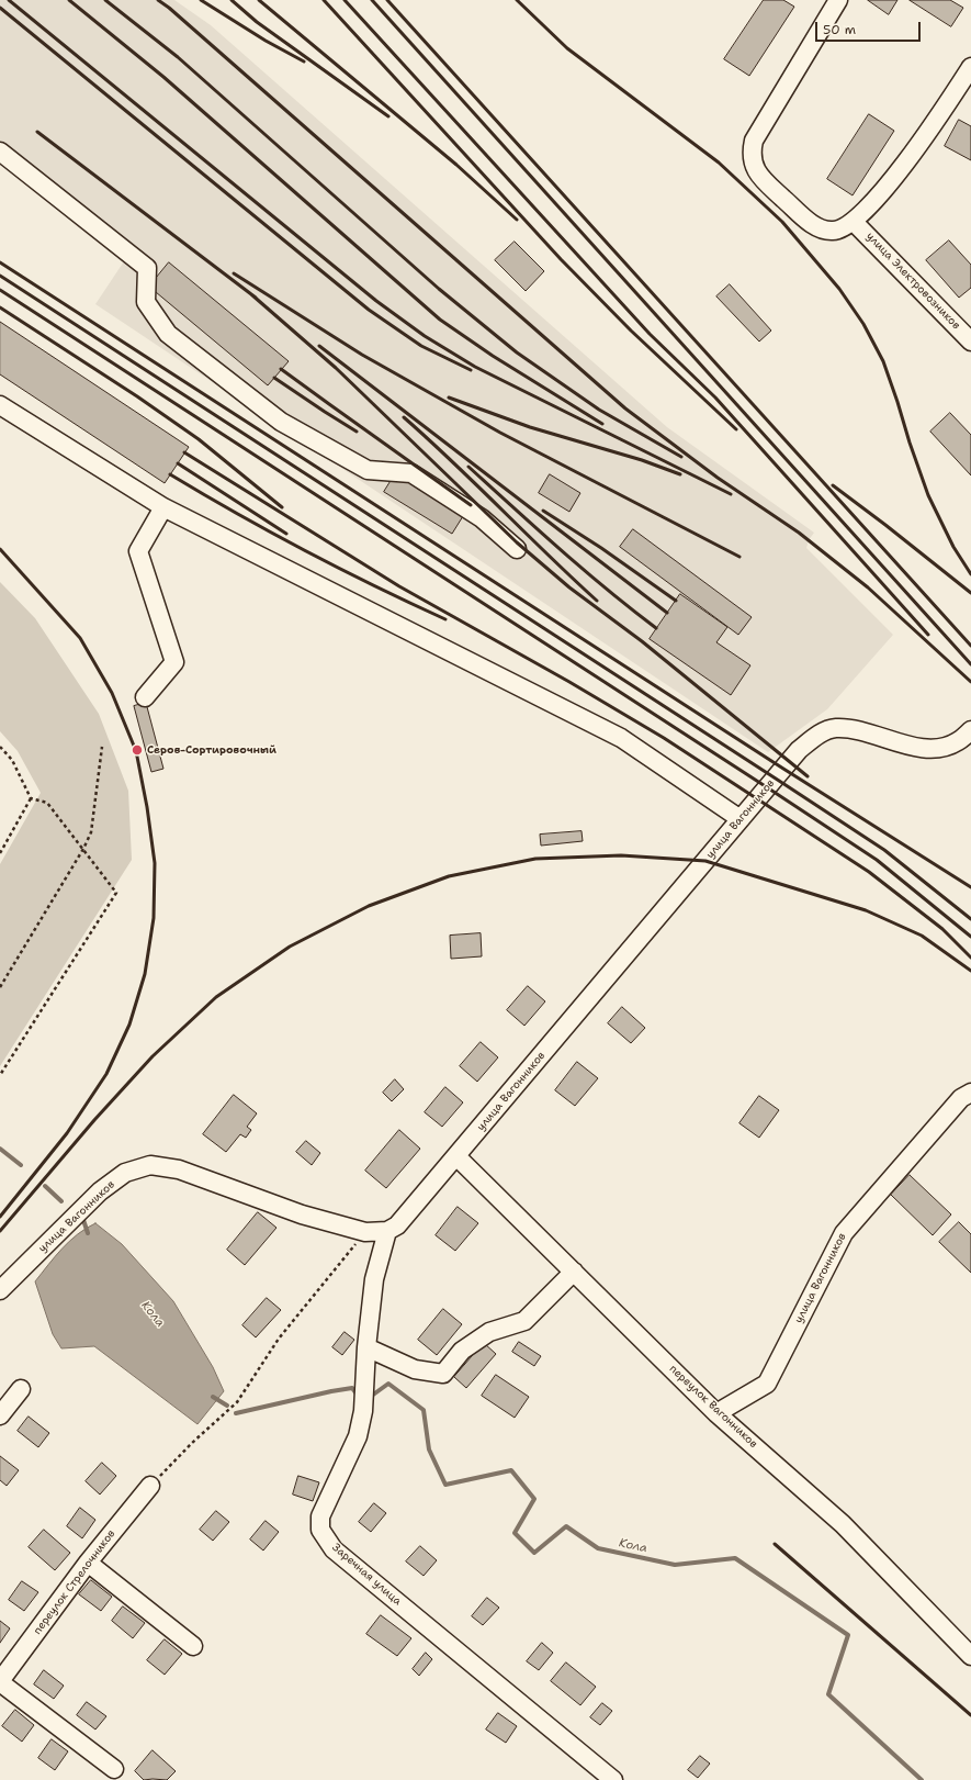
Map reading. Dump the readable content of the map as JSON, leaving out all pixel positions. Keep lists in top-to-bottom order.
{
  "streets": {
    "street": [
      "улица Электровозников",
      "улица Вагонников",
      "переулок Вагонников",
      "Заречная улица",
      "переулок Стрелочников"
    ]
  },
  "crossings": [
    ["улица Вагонников", "переулок Вагонников"],
    ["улица Вагонников", "Заречная улица"]
  ],
  "water": ["Кола"],
  "places": ["Серов-Сортировочный"],
  "scale_bar": "50 m"
}
